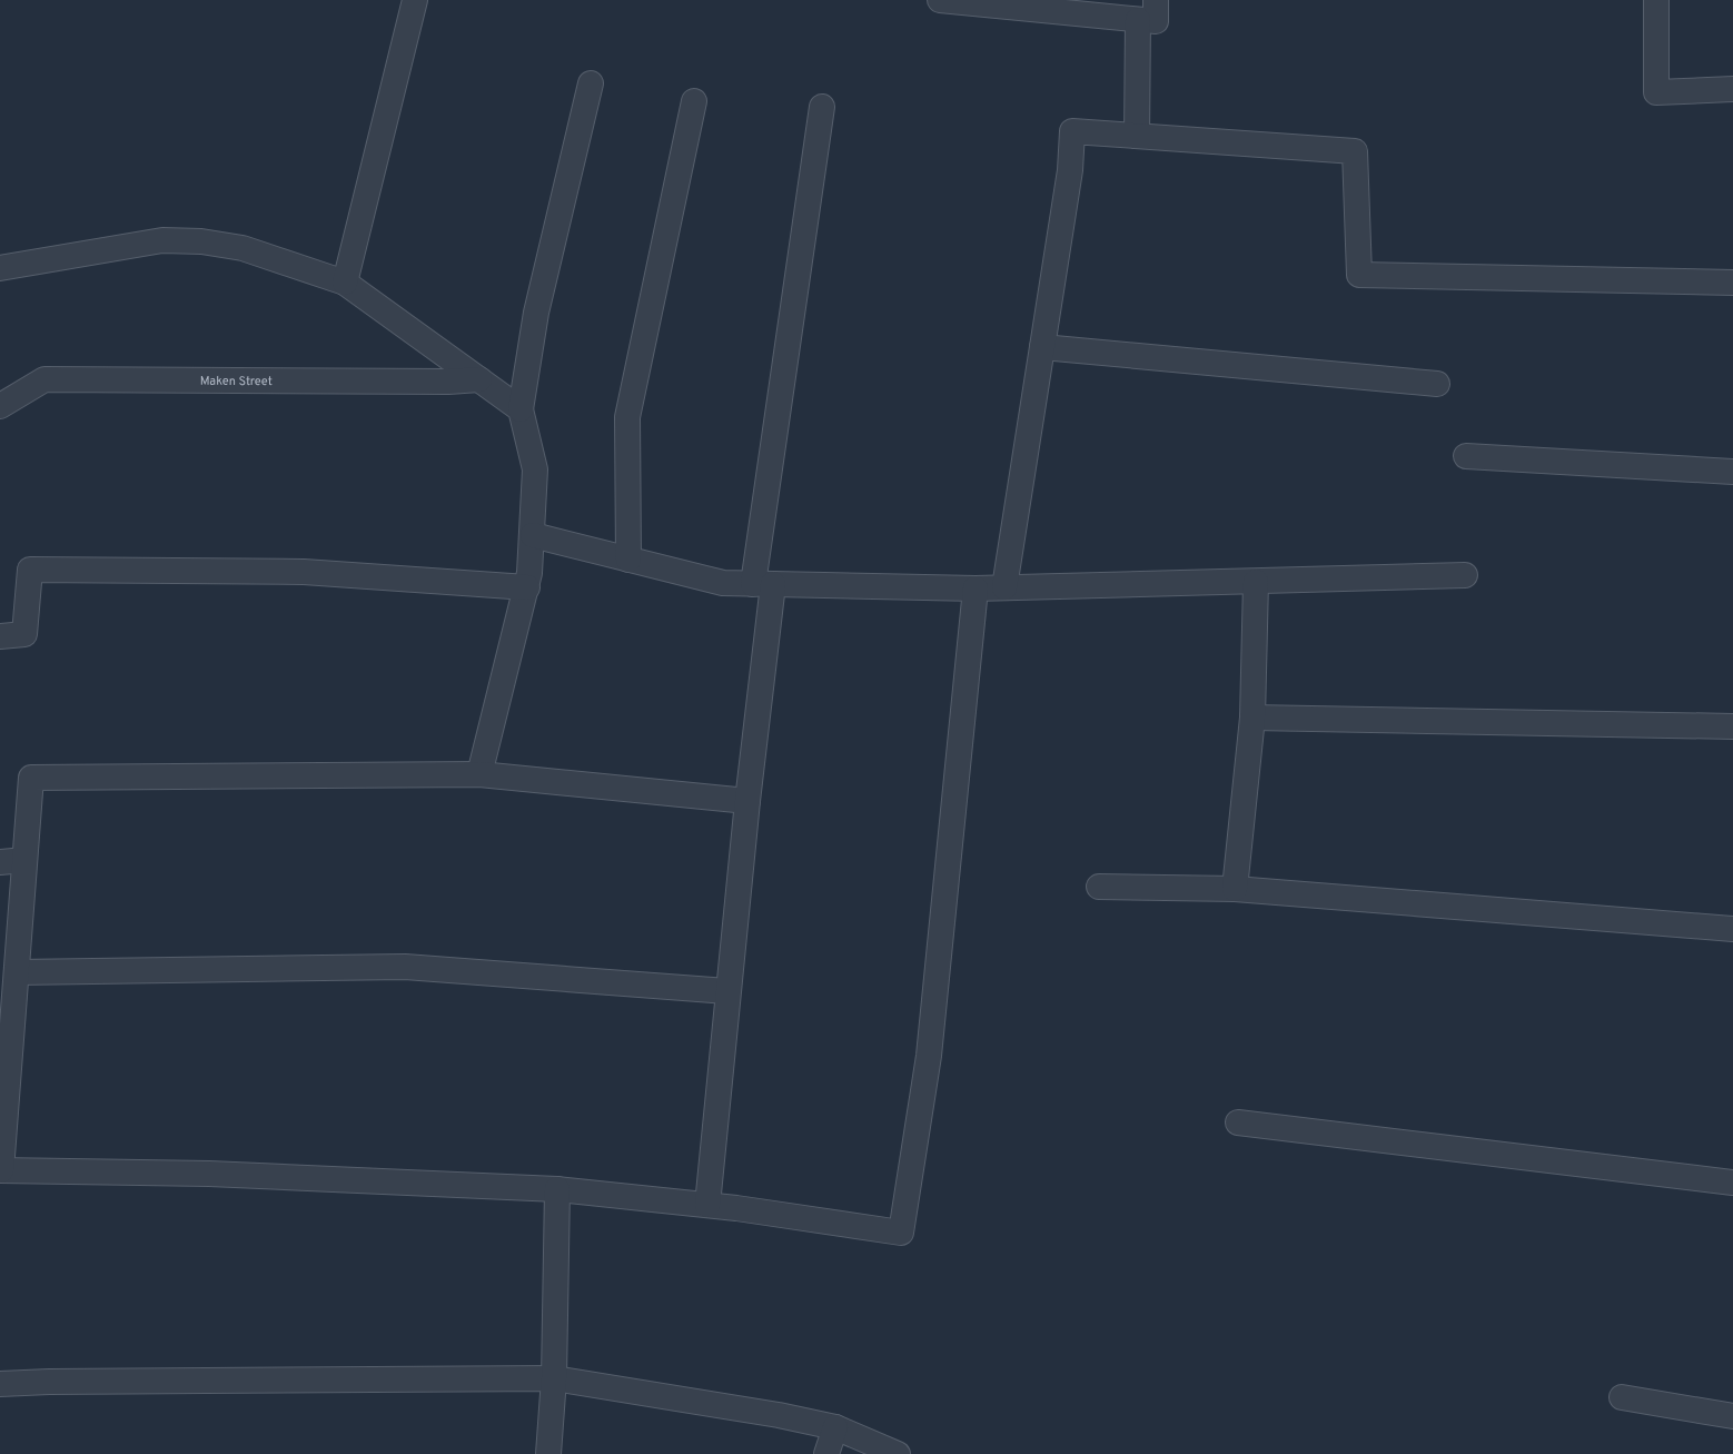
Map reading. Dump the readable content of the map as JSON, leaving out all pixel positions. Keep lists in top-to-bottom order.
{
  "streets": {
    "street": ["Maken Street"]
  }
}
